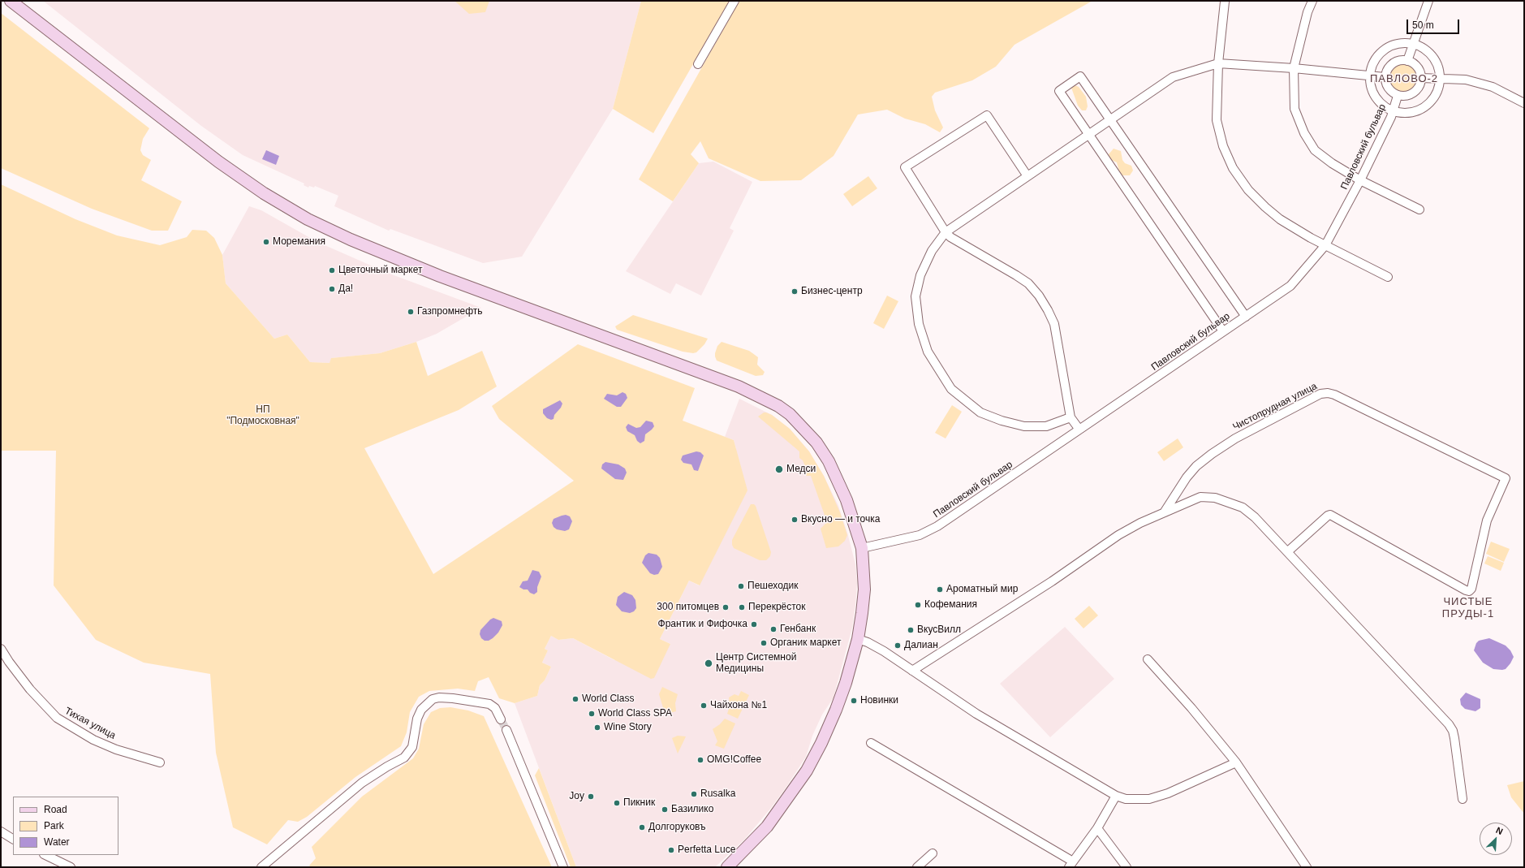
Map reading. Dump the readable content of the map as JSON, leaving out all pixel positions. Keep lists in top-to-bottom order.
{
  "streets": {
    "street": ["Павловский бульвар", "Чистопрудная улица", "Тихая улица"]
  },
  "districts": ["ПАВЛОВО-2", "ЧИСТЫЕ ПРУДЫ-1"],
  "parks": ["НП \"Подмосковная\""],
  "places": [
    "Моремания",
    "Цветочный маркет",
    "Да!",
    "Бизнес-центр",
    "Газпромнефть",
    "Медси",
    "Вкусно — и точка",
    "Пешеходик",
    "Ароматный мир",
    "Кофемания",
    "300 питомцев",
    "Перекрёсток",
    "Франтик и Фифочка",
    "Генбанк",
    "ВкусВилл",
    "Органик маркет",
    "Далиан",
    "Центр Системной Медицины",
    "World Class",
    "Новинки",
    "Чайхона №1",
    "World Class SPA",
    "Wine Story",
    "OMG!Coffee",
    "Rusalka",
    "Joy",
    "Пикник",
    "Базилико",
    "Долгоруковъ",
    "Perfetta Luce"
  ],
  "legend": ["Road", "Park", "Water"],
  "scale_bar": "50 m",
  "north": "top right"
}
